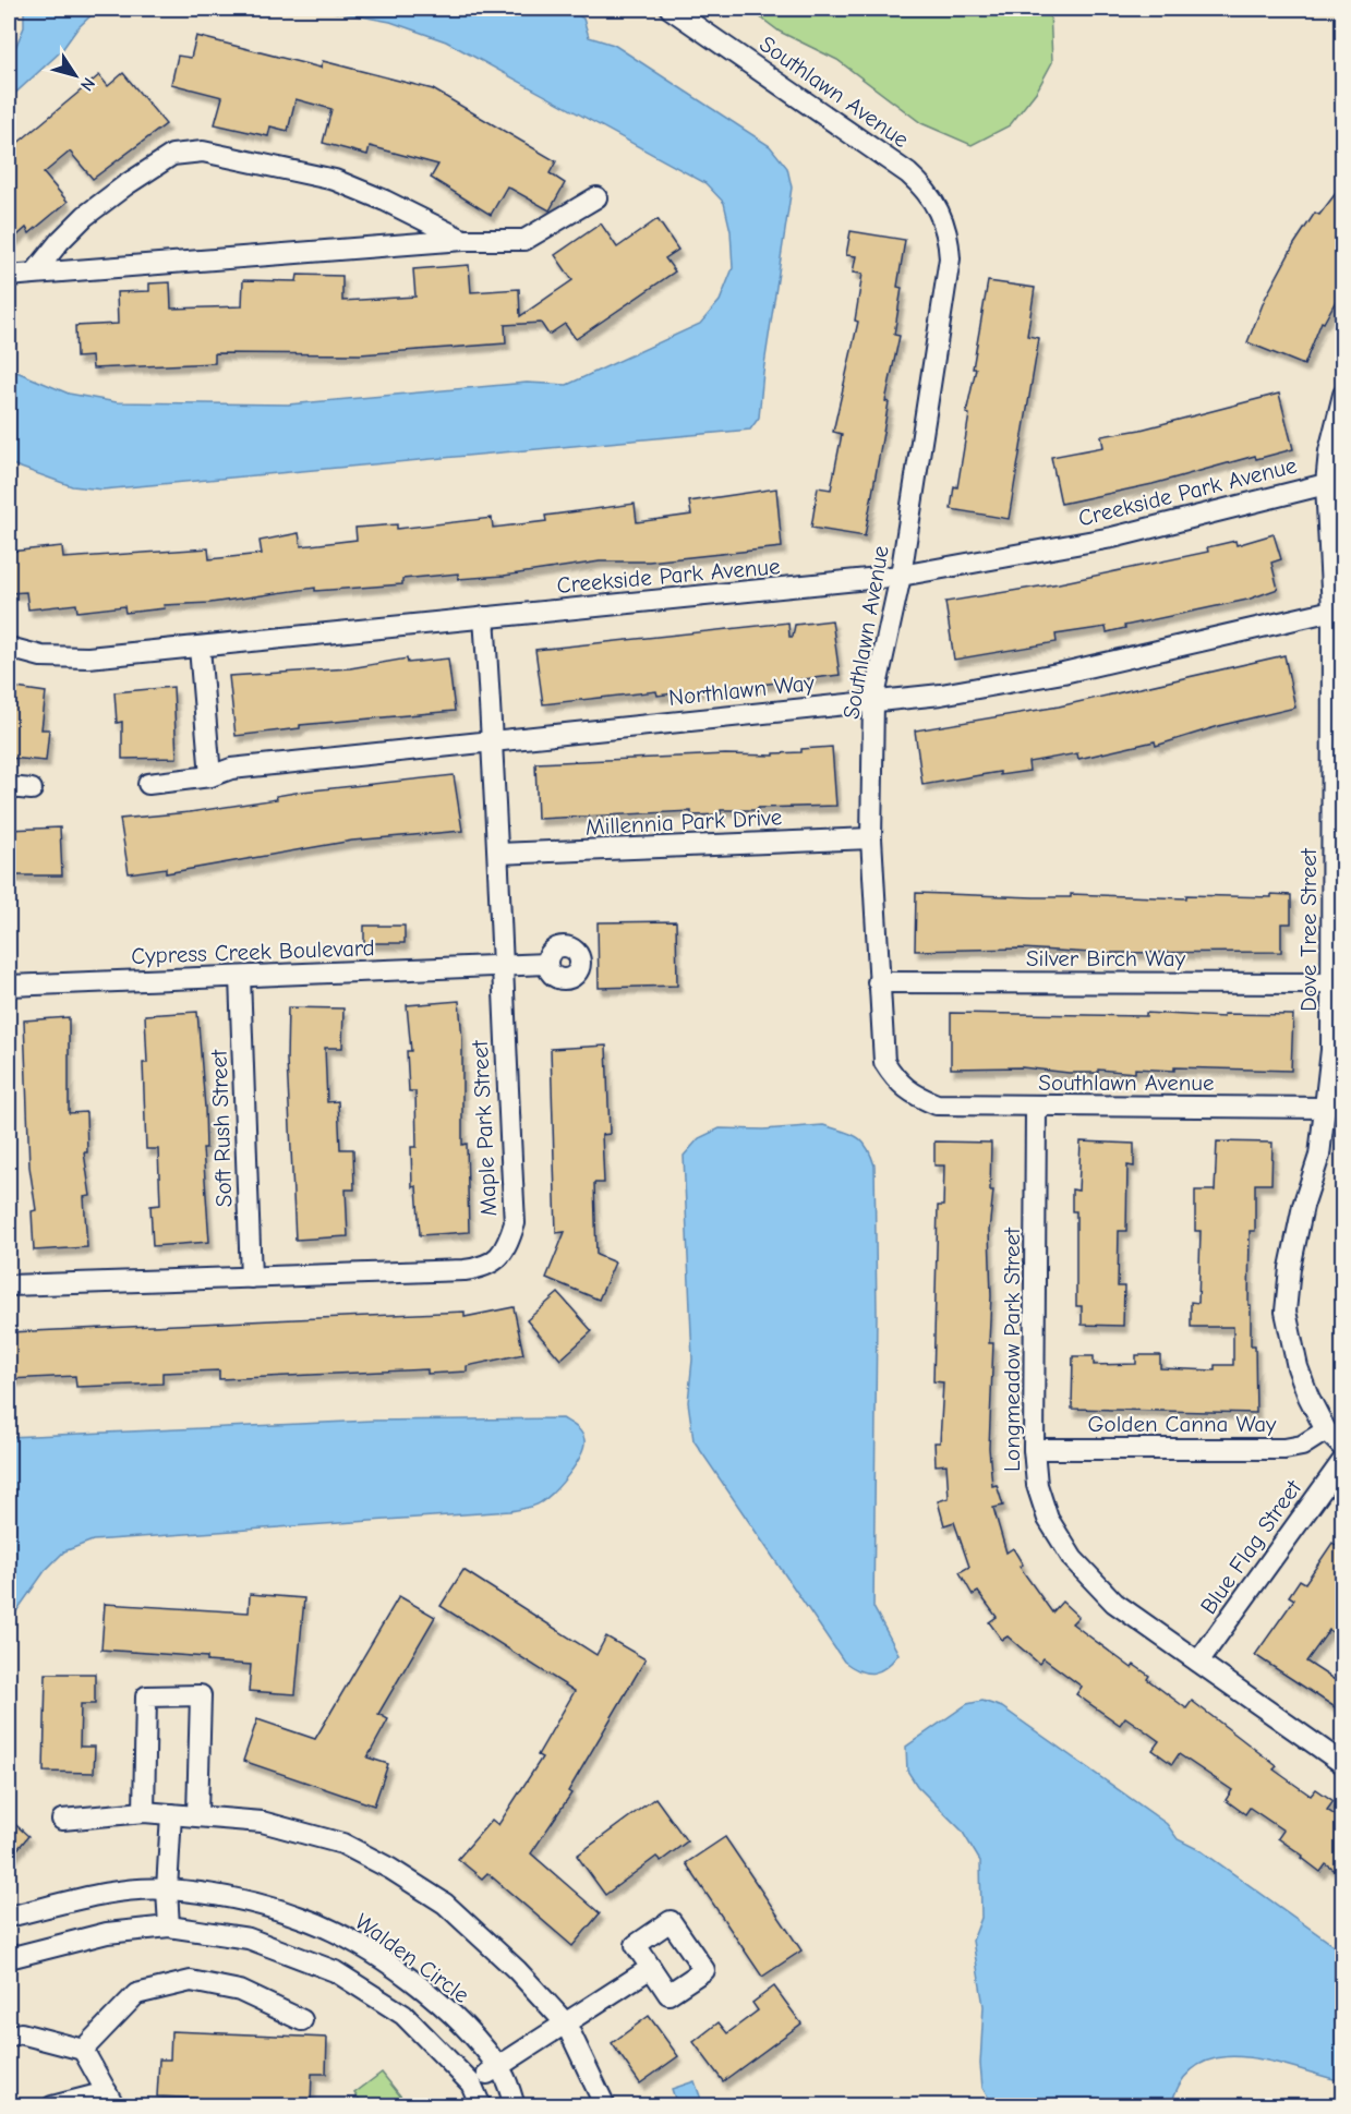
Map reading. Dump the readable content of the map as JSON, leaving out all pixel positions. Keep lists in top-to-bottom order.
{
  "streets": {
    "street": [
      "Southlawn Avenue",
      "Creekside Park Avenue",
      "Northlawn Way",
      "Millennia Park Drive",
      "Dove Tree Street",
      "Cypress Creek Boulevard",
      "Silver Birch Way",
      "Soft Rush Street",
      "Maple Park Street",
      "Longmeadow Park Street",
      "Golden Canna Way",
      "Blue Flag Street",
      "Walden Circle"
    ]
  },
  "crossings": [
    ["Southlawn Avenue", "Creekside Park Avenue"],
    ["Southlawn Avenue", "Northlawn Way"],
    ["Southlawn Avenue", "Millennia Park Drive"],
    ["Southlawn Avenue", "Dove Tree Street"],
    ["Southlawn Avenue", "Silver Birch Way"],
    ["Southlawn Avenue", "Longmeadow Park Street"],
    ["Creekside Park Avenue", "Dove Tree Street"],
    ["Creekside Park Avenue", "Maple Park Street"],
    ["Northlawn Way", "Dove Tree Street"],
    ["Northlawn Way", "Maple Park Street"],
    ["Millennia Park Drive", "Maple Park Street"],
    ["Dove Tree Street", "Silver Birch Way"],
    ["Dove Tree Street", "Golden Canna Way"],
    ["Cypress Creek Boulevard", "Soft Rush Street"],
    ["Cypress Creek Boulevard", "Maple Park Street"],
    ["Soft Rush Street", "Maple Park Street"],
    ["Longmeadow Park Street", "Golden Canna Way"],
    ["Longmeadow Park Street", "Blue Flag Street"]
  ],
  "north": "bottom right"
}
